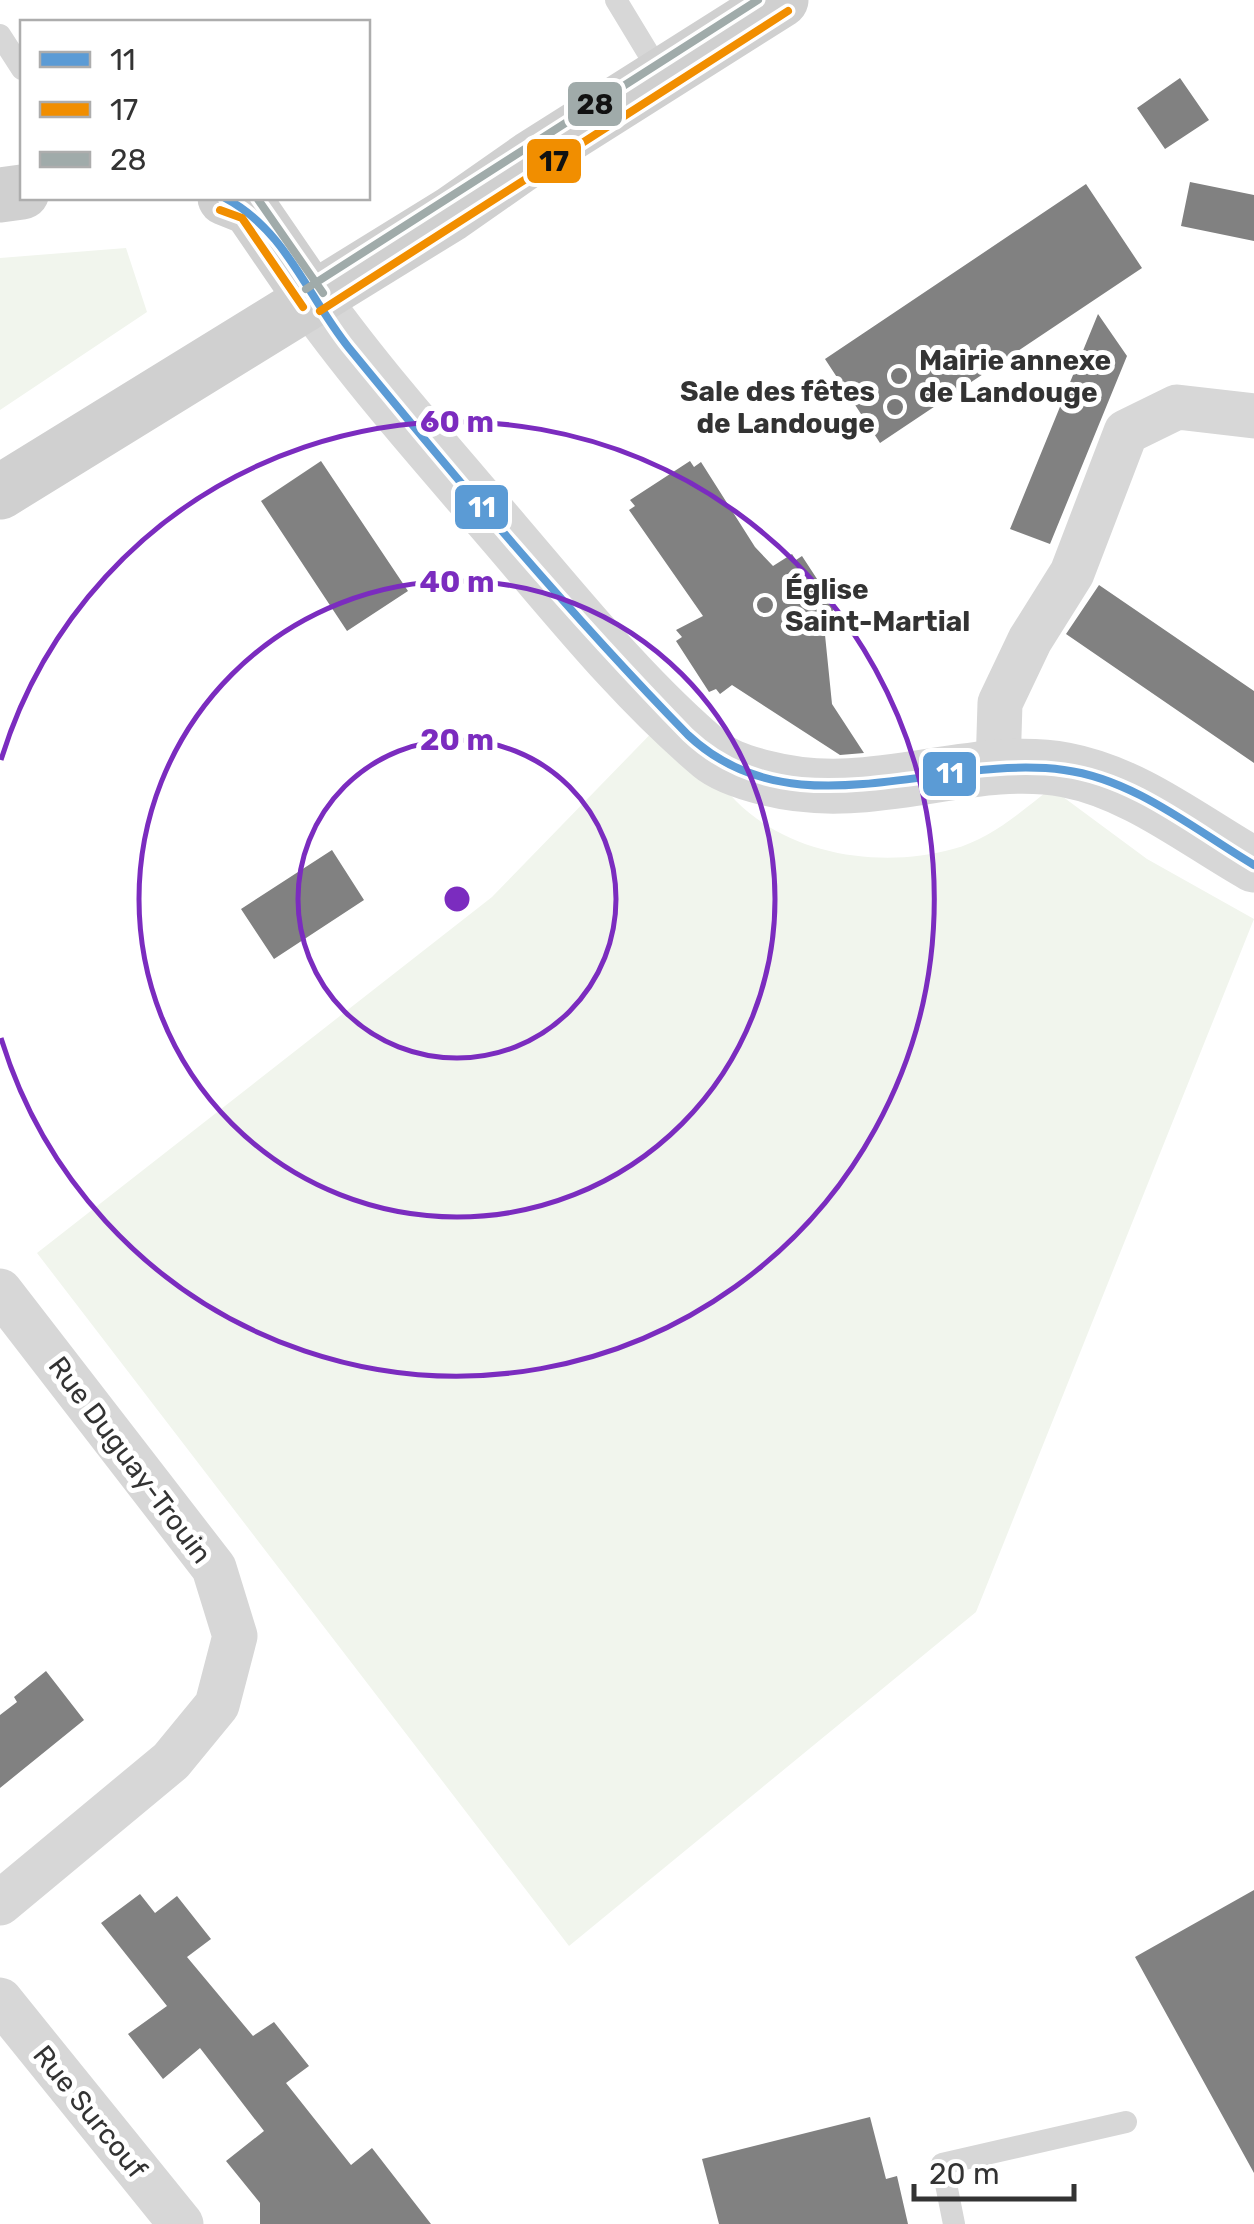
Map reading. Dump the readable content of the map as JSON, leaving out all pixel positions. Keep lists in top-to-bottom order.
{
  "streets": {
    "street": ["Rue Duguay-Trouin", "Rue Surcouf"]
  },
  "places": ["Mairie annexe de Landouge", "Sale des fêtes de Landouge", "Église Saint-Martial"],
  "lines": ["transit line 28", "transit line 17", "transit line 11"],
  "legend": ["11", "17", "28"],
  "scale_bar": "20 m",
  "rings": ["60 m", "40 m", "20 m"]
}
